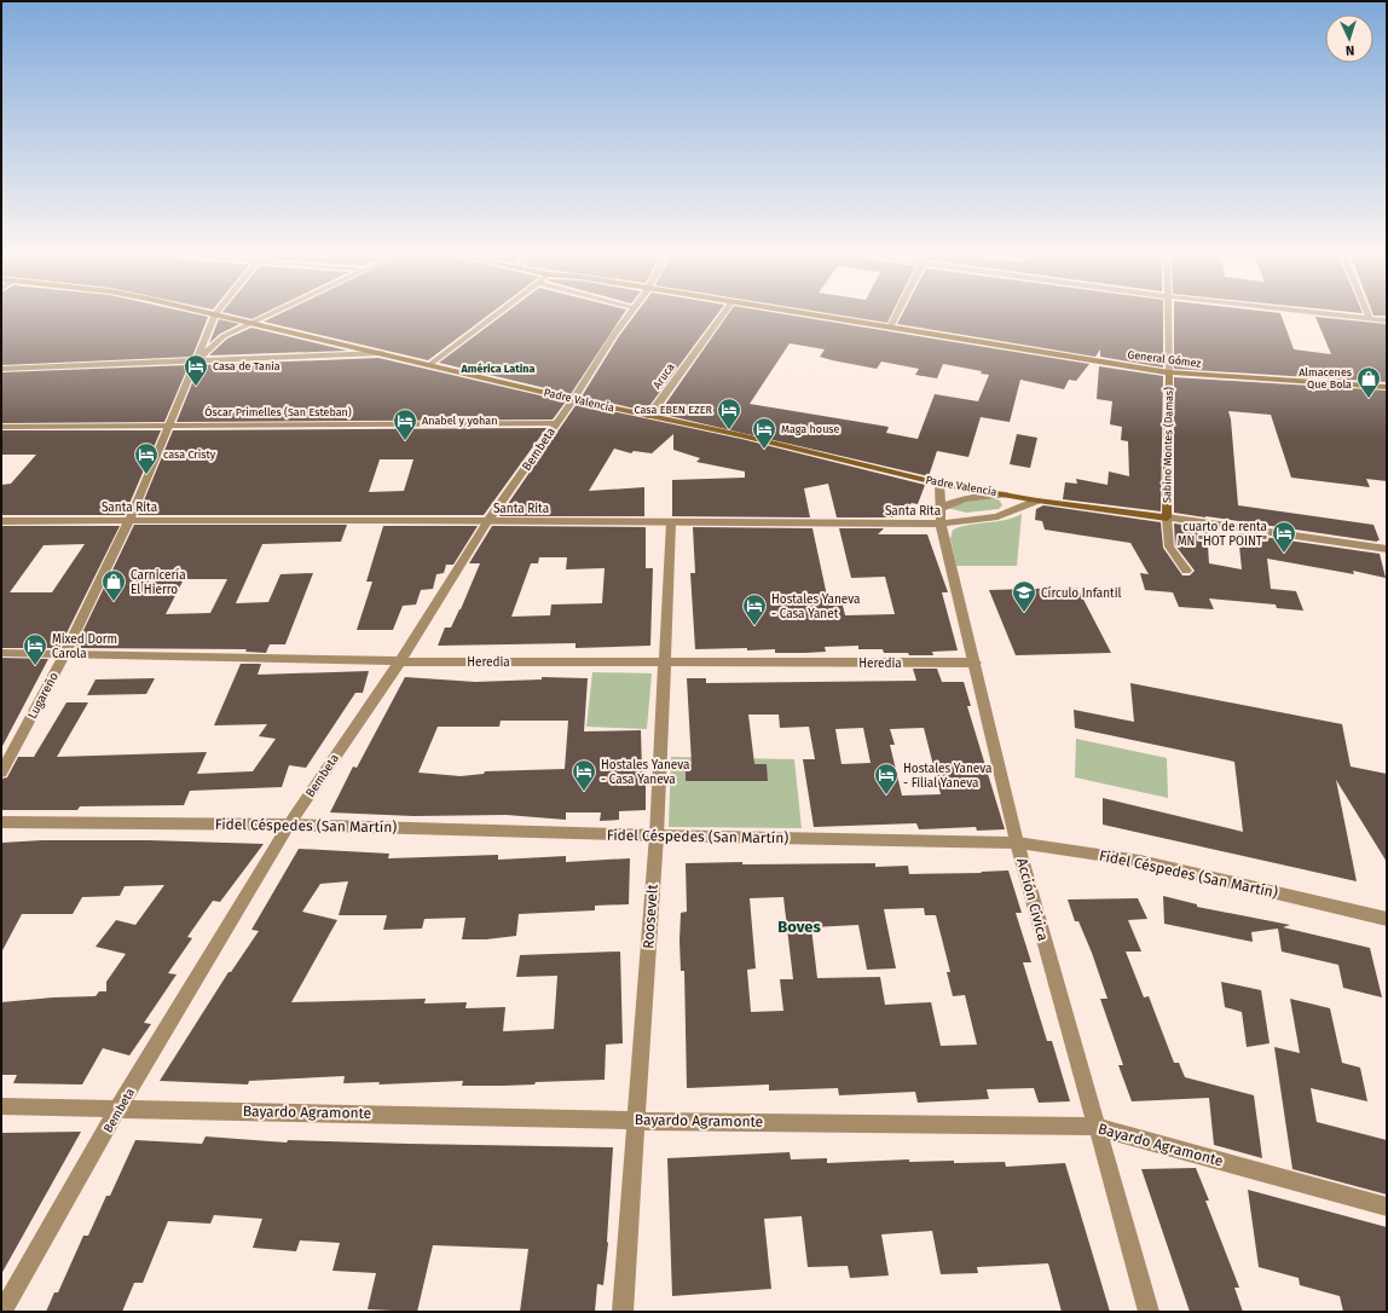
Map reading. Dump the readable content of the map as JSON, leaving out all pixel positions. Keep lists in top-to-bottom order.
{
  "streets": {
    "main road": ["General Gómez", "Padre Valencia", "Sabino Montes (Damas)"],
    "street": [
      "Aruca",
      "Óscar Primelles (San Esteban)",
      "Bembeta",
      "Santa Rita",
      "Heredia",
      "Lugareño",
      "Fidel Céspedes (San Martín)",
      "Acción Cívica",
      "Roosevelt",
      "Bayardo Agramonte"
    ]
  },
  "crossings": [
    ["General Gómez", "Sabino Montes (Damas)"],
    ["Aruca", "Padre Valencia"],
    ["Padre Valencia", "Sabino Montes (Damas)"],
    ["Padre Valencia", "Bembeta"],
    ["Padre Valencia", "Santa Rita"],
    ["Padre Valencia", "Acción Cívica"],
    ["Óscar Primelles (San Esteban)", "Bembeta"],
    ["Óscar Primelles (San Esteban)", "Lugareño"],
    ["Bembeta", "Santa Rita"],
    ["Bembeta", "Heredia"],
    ["Bembeta", "Fidel Céspedes (San Martín)"],
    ["Bembeta", "Bayardo Agramonte"],
    ["Santa Rita", "Lugareño"],
    ["Santa Rita", "Acción Cívica"],
    ["Santa Rita", "Roosevelt"],
    ["Heredia", "Lugareño"],
    ["Heredia", "Acción Cívica"],
    ["Heredia", "Roosevelt"],
    ["Fidel Céspedes (San Martín)", "Acción Cívica"],
    ["Fidel Céspedes (San Martín)", "Roosevelt"],
    ["Acción Cívica", "Bayardo Agramonte"],
    ["Roosevelt", "Bayardo Agramonte"]
  ],
  "districts": ["América Latina", "Boves"],
  "places": {
    "hotel": [
      "Casa de Tania",
      "Casa EBEN EZER",
      "Anabel y yohan",
      "Maga house",
      "casa Cristy",
      "cuarto de renta MN \"HOT POINT\"",
      "Hostales Yaneva - Casa Yanet",
      "Mixed Dorm Carola",
      "Hostales Yaneva - Casa Yaneva",
      "Hostales Yaneva - Filial Yaneva"
    ],
    "shop": ["Almacenes Que Bola", "Carnicería El Hierro"],
    "school or university": ["Círculo Infantil"]
  },
  "north": "bottom"
}
